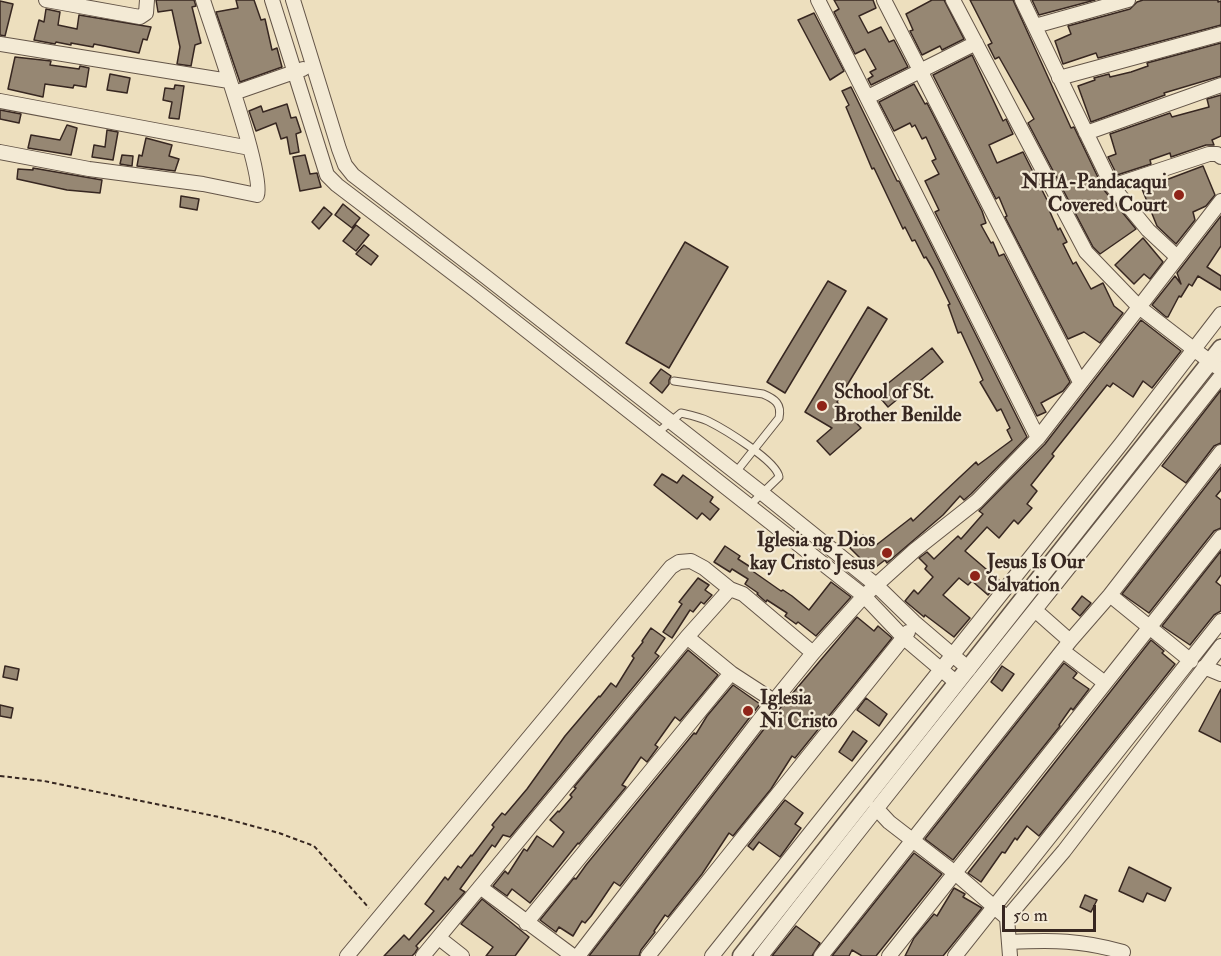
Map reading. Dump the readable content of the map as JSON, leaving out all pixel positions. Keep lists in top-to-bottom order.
{
  "places": [
    "NHA-Pandacaqui Covered Court",
    "School of St. Brother Benilde",
    "Iglesia ng Dios kay Cristo Jesus",
    "Jesus Is Our Salvation",
    "Iglesia Ni Cristo"
  ],
  "scale_bar": "50 m"
}
